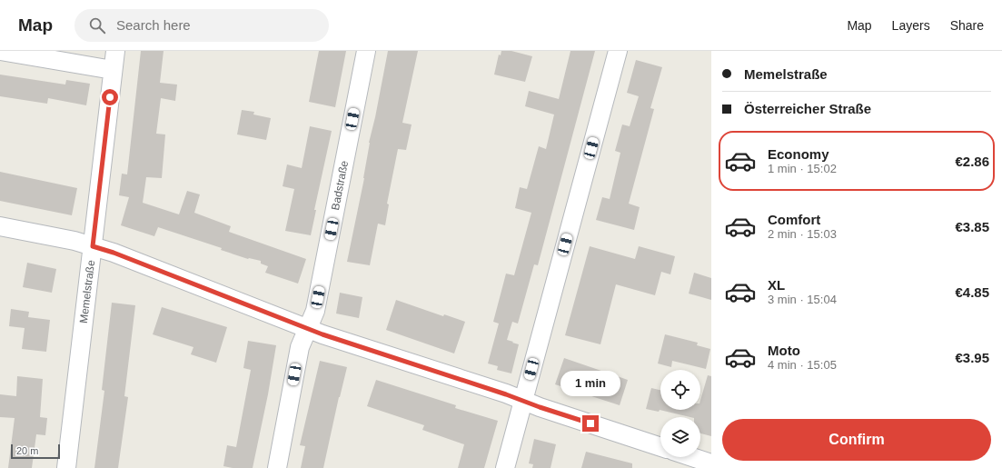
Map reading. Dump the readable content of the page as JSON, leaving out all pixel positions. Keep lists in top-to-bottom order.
{
  "streets": {
    "street": ["Badstraße", "Memelstraße"]
  },
  "scale_bar": "20 m",
  "page": {
    "header": "Map",
    "search": "Search here",
    "nav": ["Map", "Layers", "Share"],
    "banner": ["Memelstraße", "Österreicher Straße"],
    "list": [
      {
        "name": "Economy",
        "note": "1 min · 15:02",
        "value": "€2.86"
      },
      {
        "name": "Comfort",
        "note": "2 min · 15:03",
        "value": "€3.85"
      },
      {
        "name": "XL",
        "note": "3 min · 15:04",
        "value": "€4.85"
      },
      {
        "name": "Moto",
        "note": "4 min · 15:05",
        "value": "€3.95"
      }
    ],
    "bubble": "1 min",
    "buttons": "Confirm",
    "scale": "20 m"
  }
}
